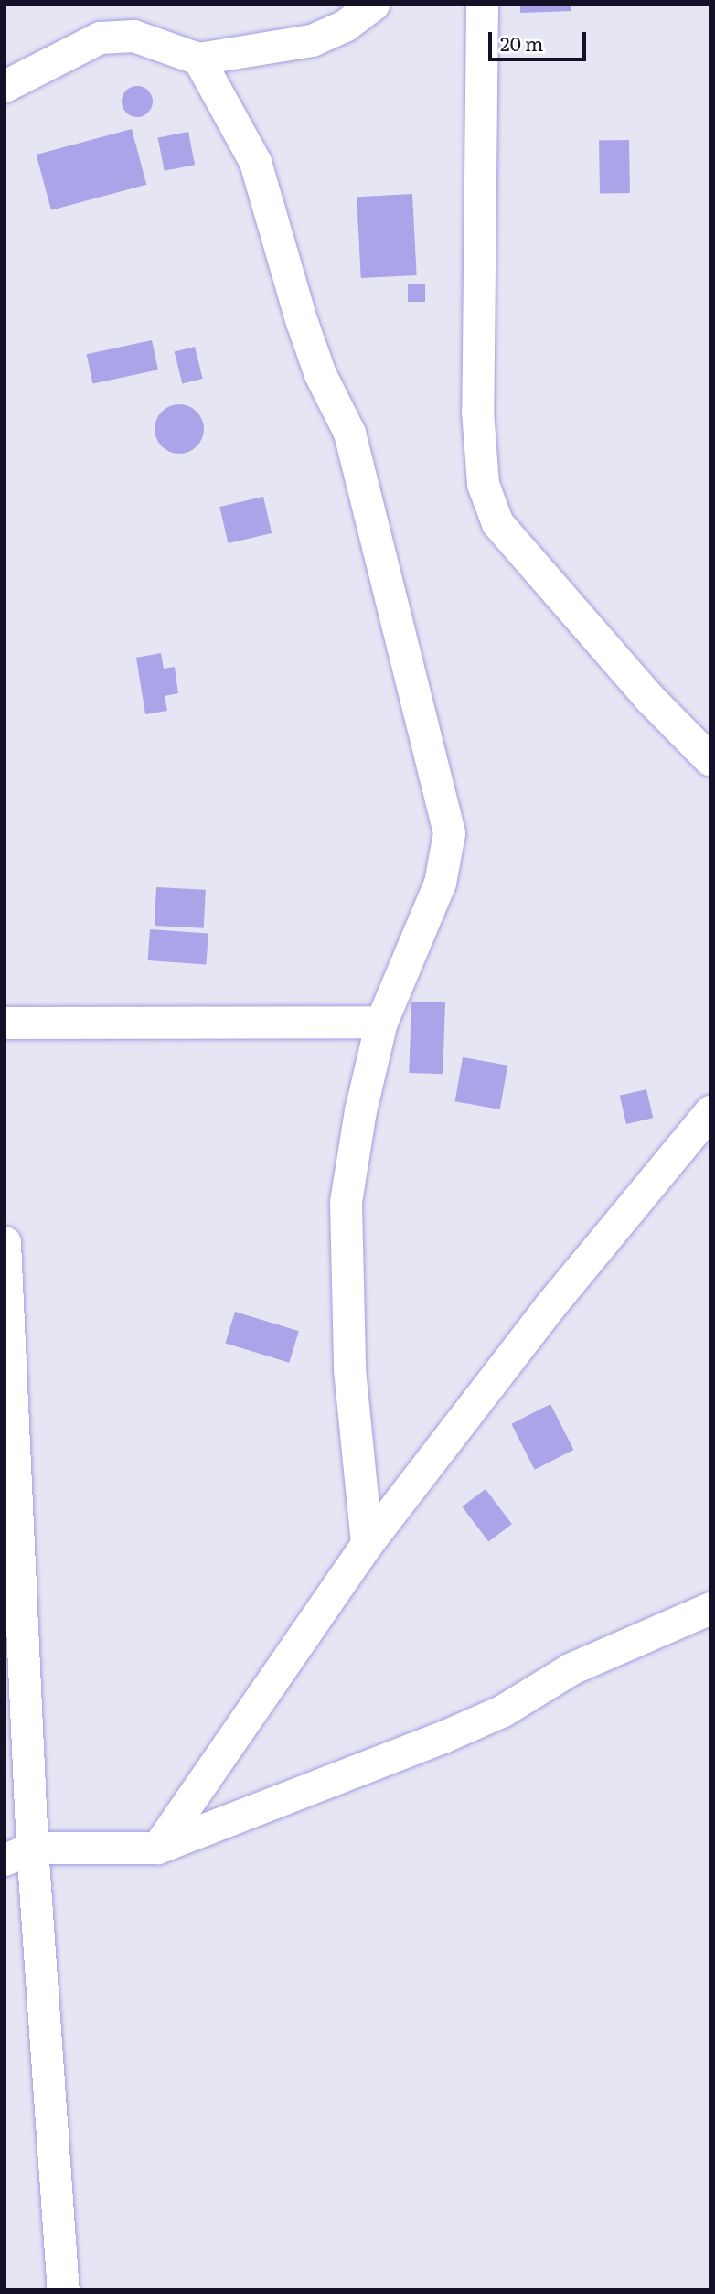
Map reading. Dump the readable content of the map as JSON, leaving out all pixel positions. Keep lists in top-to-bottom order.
{
  "scale_bar": "20 m"
}
